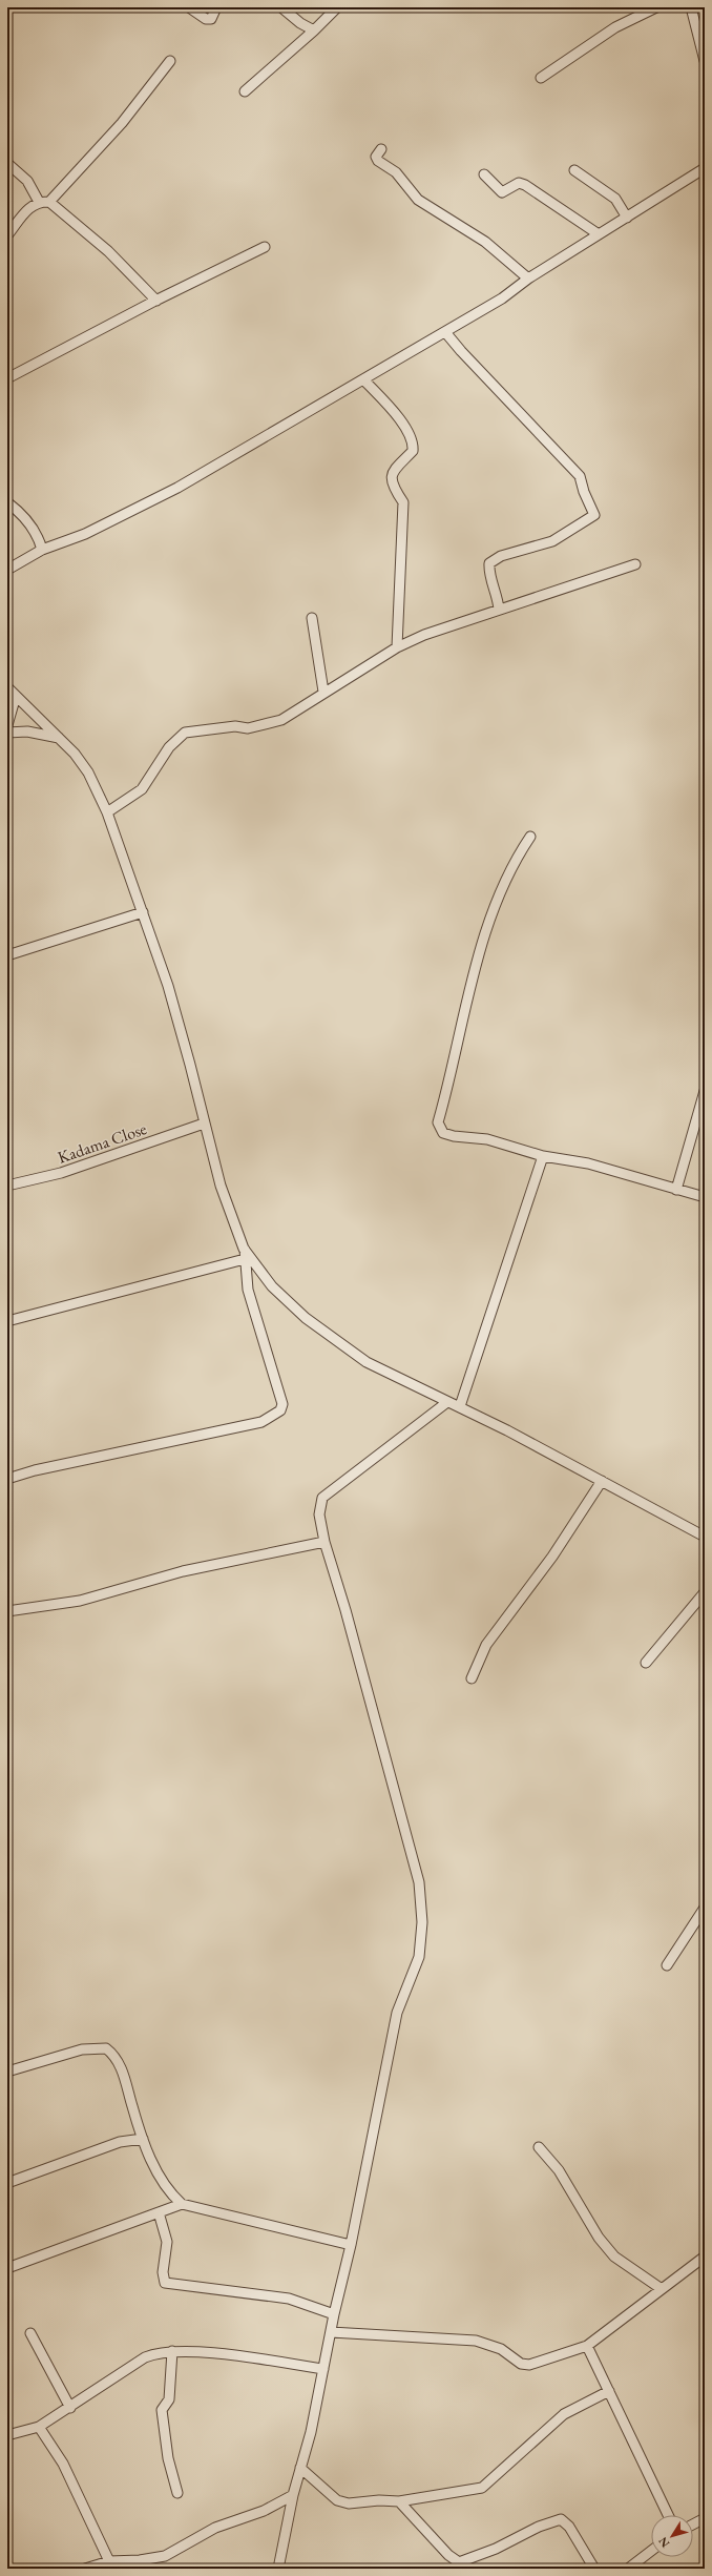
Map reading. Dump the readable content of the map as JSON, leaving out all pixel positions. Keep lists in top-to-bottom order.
{
  "streets": {
    "street": ["Kadama Close"]
  },
  "north": "bottom left"
}
